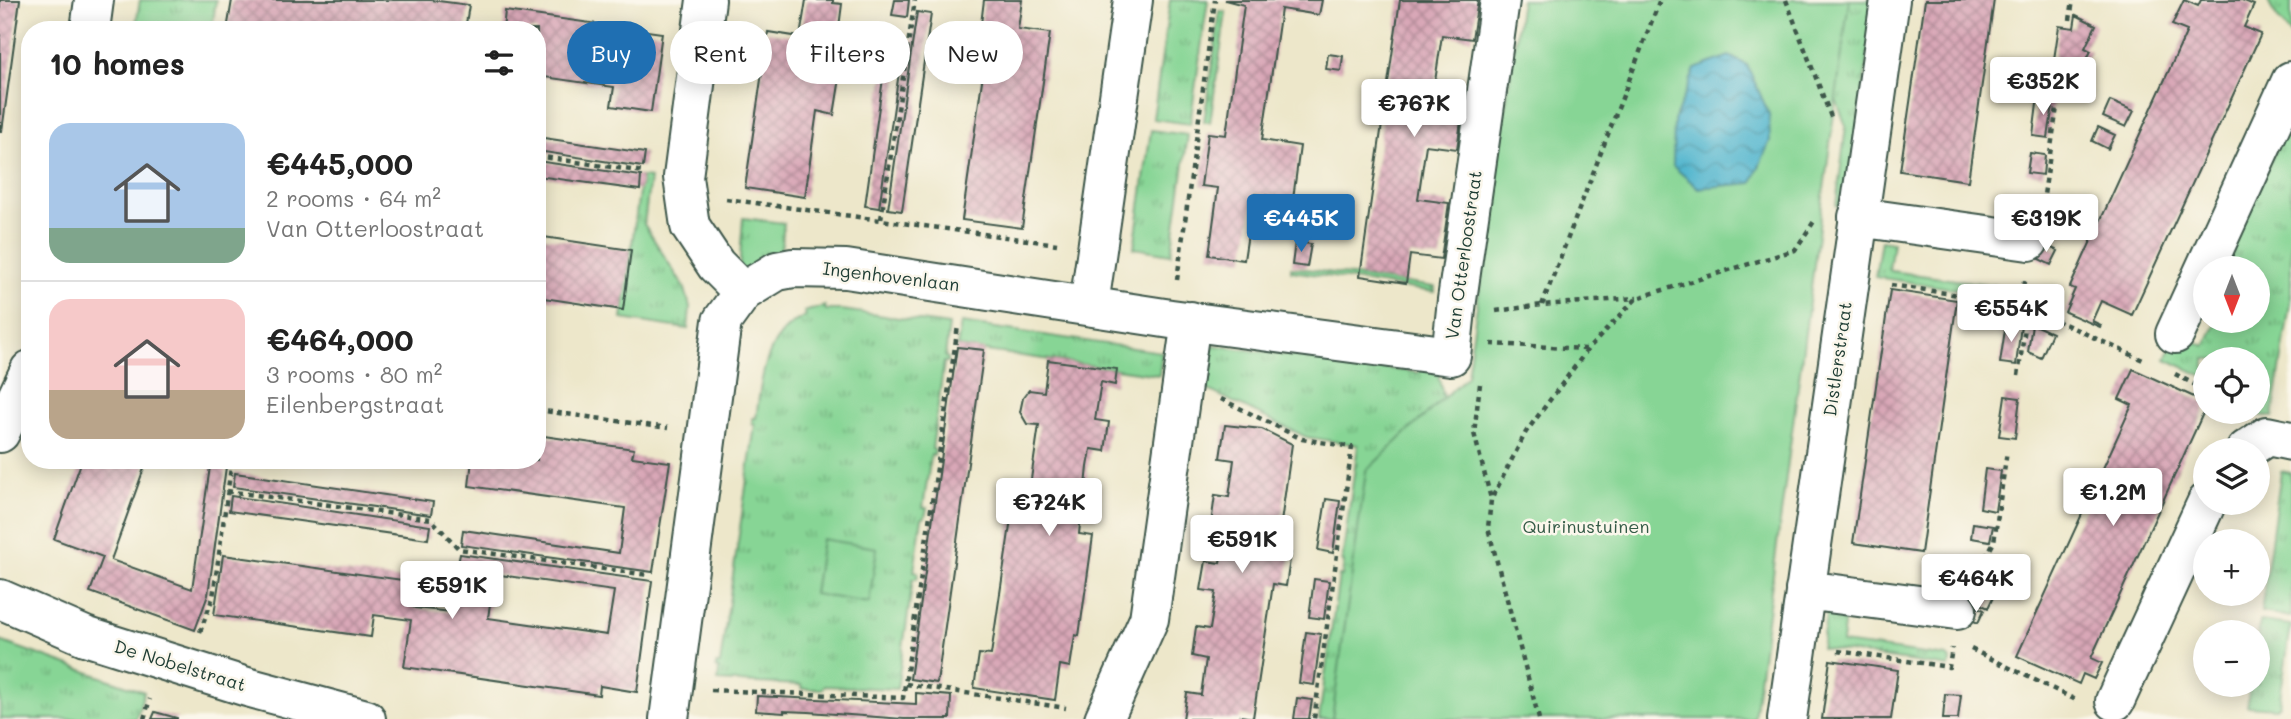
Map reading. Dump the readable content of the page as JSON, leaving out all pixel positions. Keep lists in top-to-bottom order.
{
  "streets": {
    "street": [
      "Van Otterloostraat",
      "Ingenhovenlaan",
      "Distlerstraat",
      "De Nobelstraat"
    ]
  },
  "crossings": [
    ["Van Otterloostraat", "Ingenhovenlaan"]
  ],
  "parks": ["Quirinustuinen"],
  "north": "bottom",
  "page": {
    "chip": [
      "Buy",
      "Rent",
      "Filters",
      "New"
    ],
    "heading": "10 homes",
    "price": [
      "€352K",
      "€767K",
      "€445K",
      "€319K",
      "€554K",
      "€1.2M",
      "€724K",
      "€591K",
      "€464K",
      "€591K"
    ],
    "list": [
      {
        "name": "€445,000",
        "note": "2 rooms · 64 m² · Van Otterloostraat"
      },
      {
        "name": "€464,000",
        "note": "3 rooms · 80 m² · Eilenbergstraat"
      }
    ],
    "map_buttons": ["+", "−"]
  }
}
